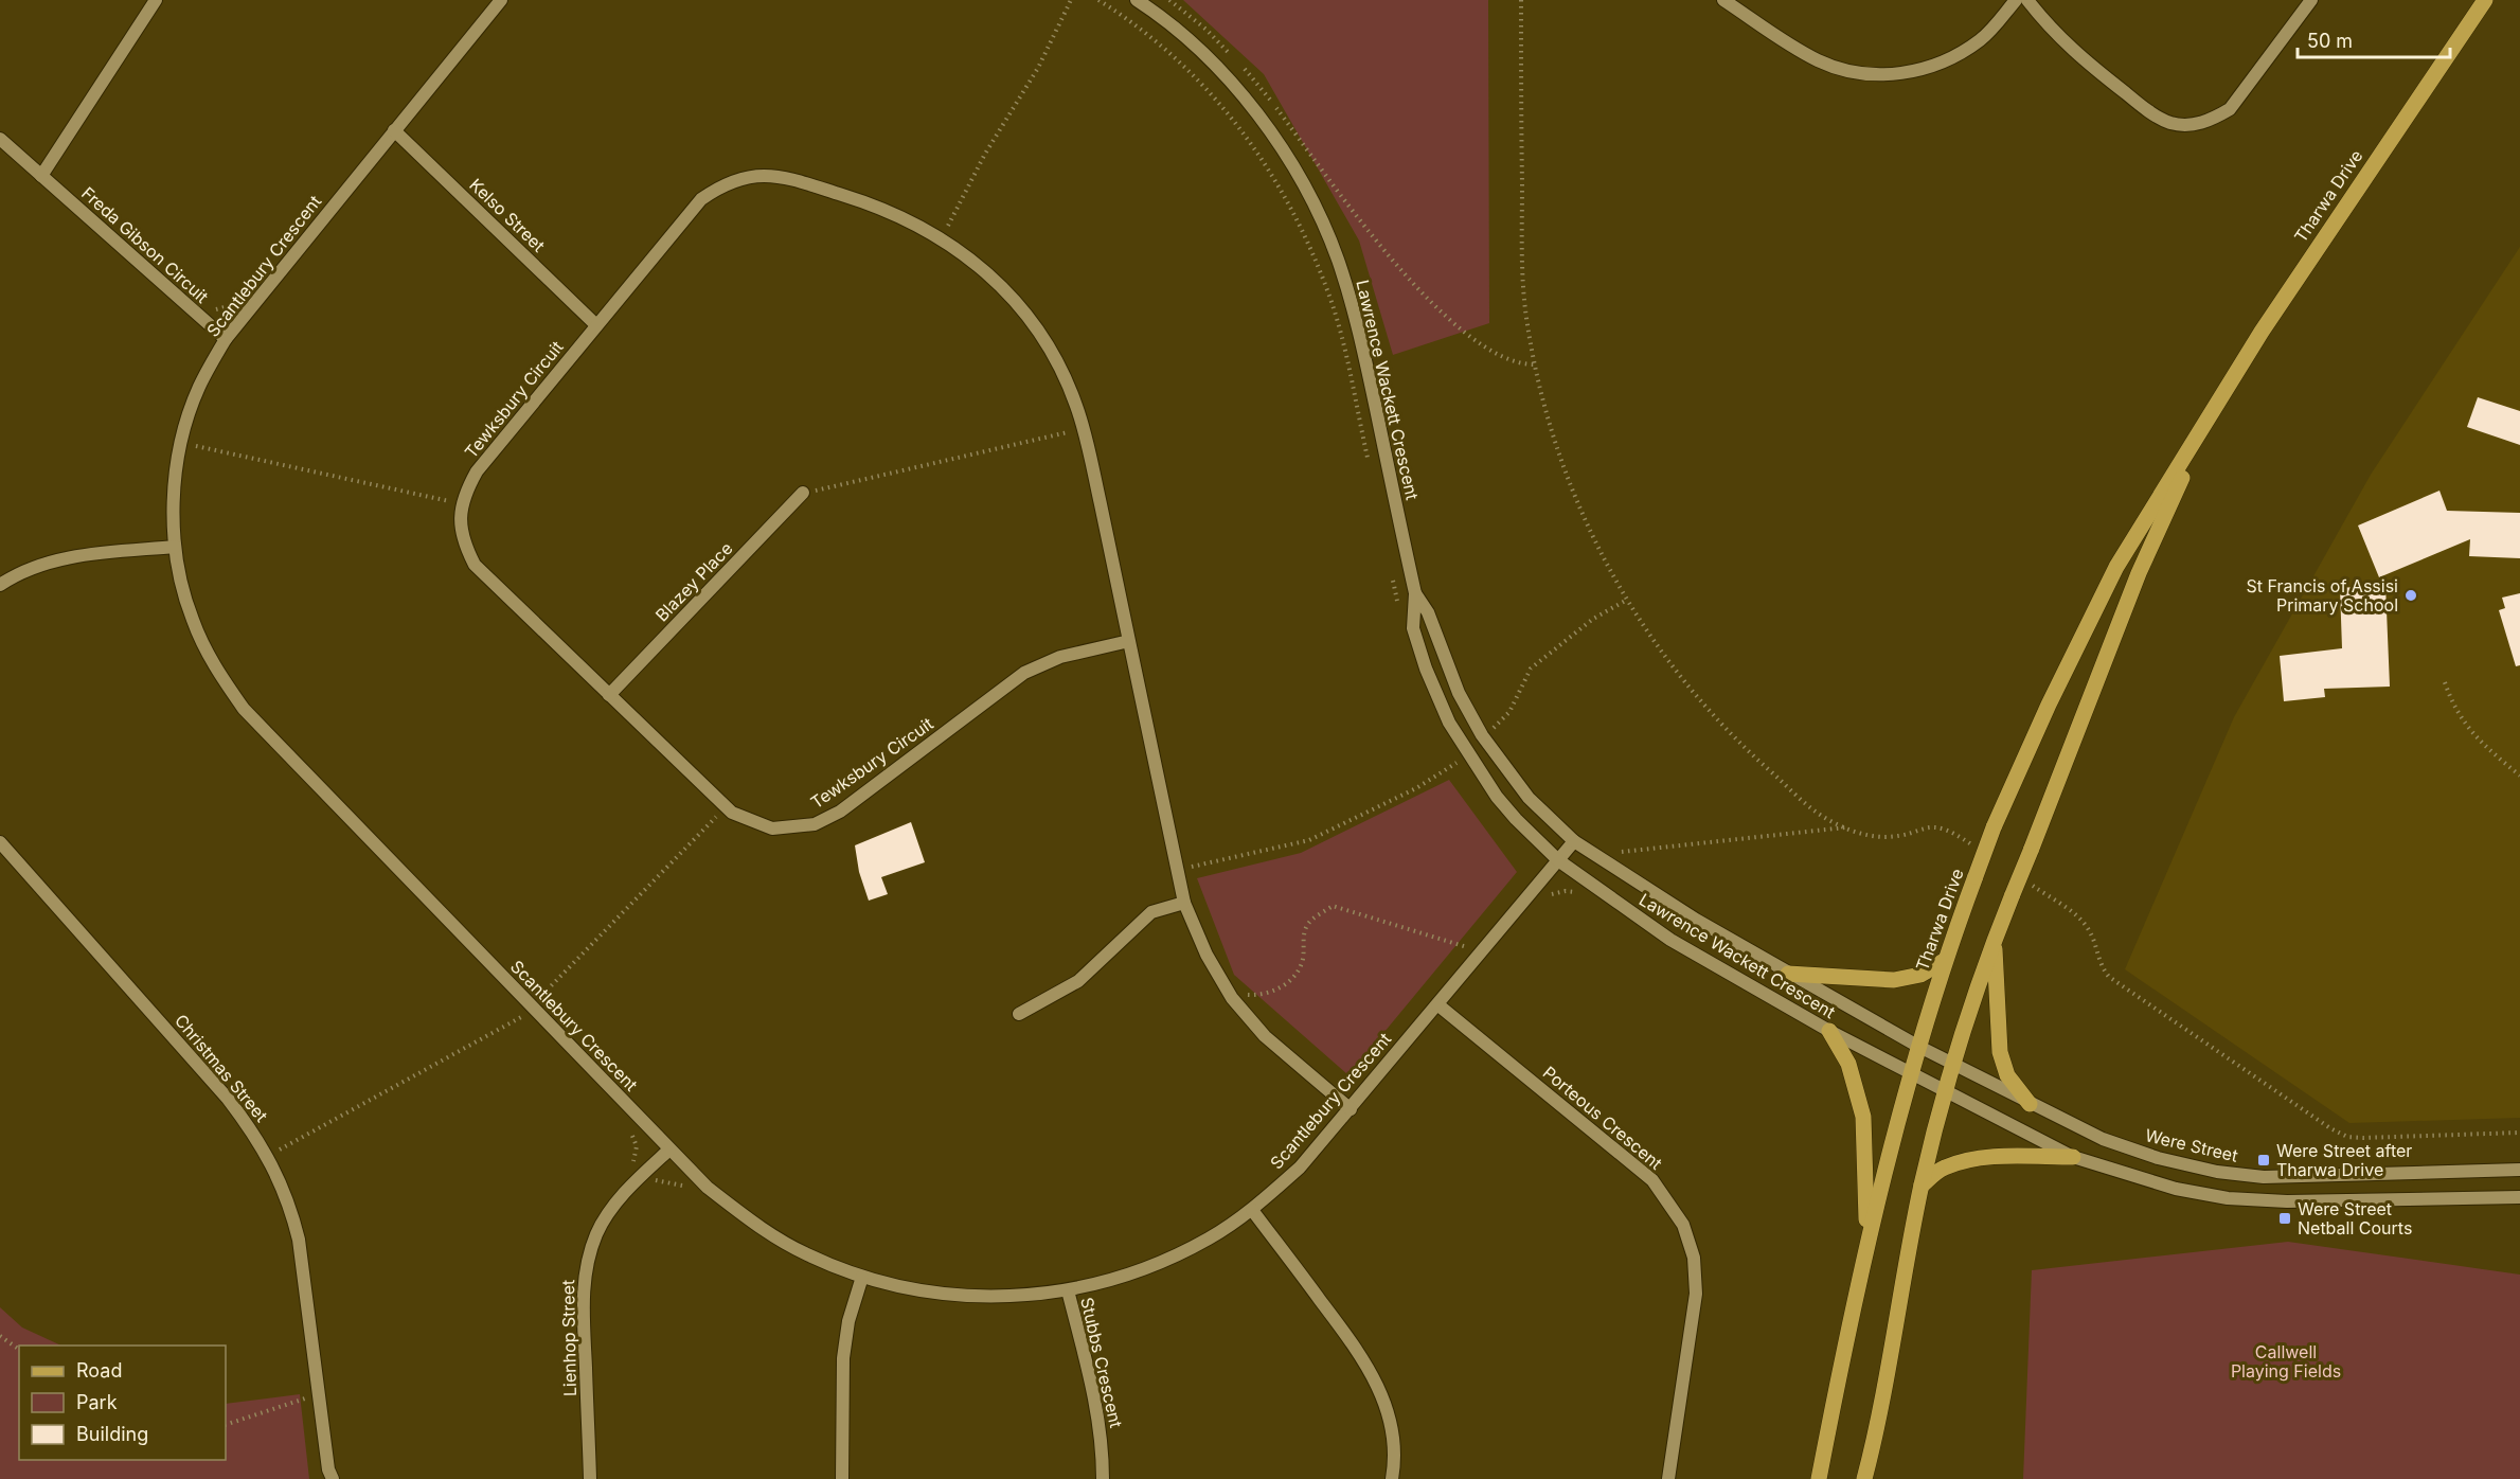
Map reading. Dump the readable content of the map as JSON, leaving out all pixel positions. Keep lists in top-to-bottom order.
{
  "streets": {
    "main road": ["Tharwa Drive"],
    "street": [
      "Kelso Street",
      "Freda Gibson Circuit",
      "Scantlebury Crescent",
      "Lawrence Wackett Crescent",
      "Tewksbury Circuit",
      "Blazey Place",
      "Christmas Street",
      "Porteous Crescent",
      "Were Street",
      "Lienhop Street",
      "Stubbs Crescent"
    ]
  },
  "crossings": [
    ["Tharwa Drive", "Lawrence Wackett Crescent"],
    ["Tharwa Drive", "Were Street"],
    ["Kelso Street", "Scantlebury Crescent"],
    ["Kelso Street", "Tewksbury Circuit"],
    ["Freda Gibson Circuit", "Scantlebury Crescent"],
    ["Scantlebury Crescent", "Lawrence Wackett Crescent"],
    ["Scantlebury Crescent", "Tewksbury Circuit"],
    ["Scantlebury Crescent", "Porteous Crescent"],
    ["Scantlebury Crescent", "Lienhop Street"],
    ["Scantlebury Crescent", "Stubbs Crescent"],
    ["Lawrence Wackett Crescent", "Were Street"],
    ["Tewksbury Circuit", "Blazey Place"]
  ],
  "parks": ["Callwell Playing Fields"],
  "places": {
    "other": ["St Francis of Assisi Primary School"],
    "transit": ["Were Street after Tharwa Drive", "Were Street Netball Courts"]
  },
  "legend": ["Road", "Park", "Building"],
  "scale_bar": "50 m"
}
